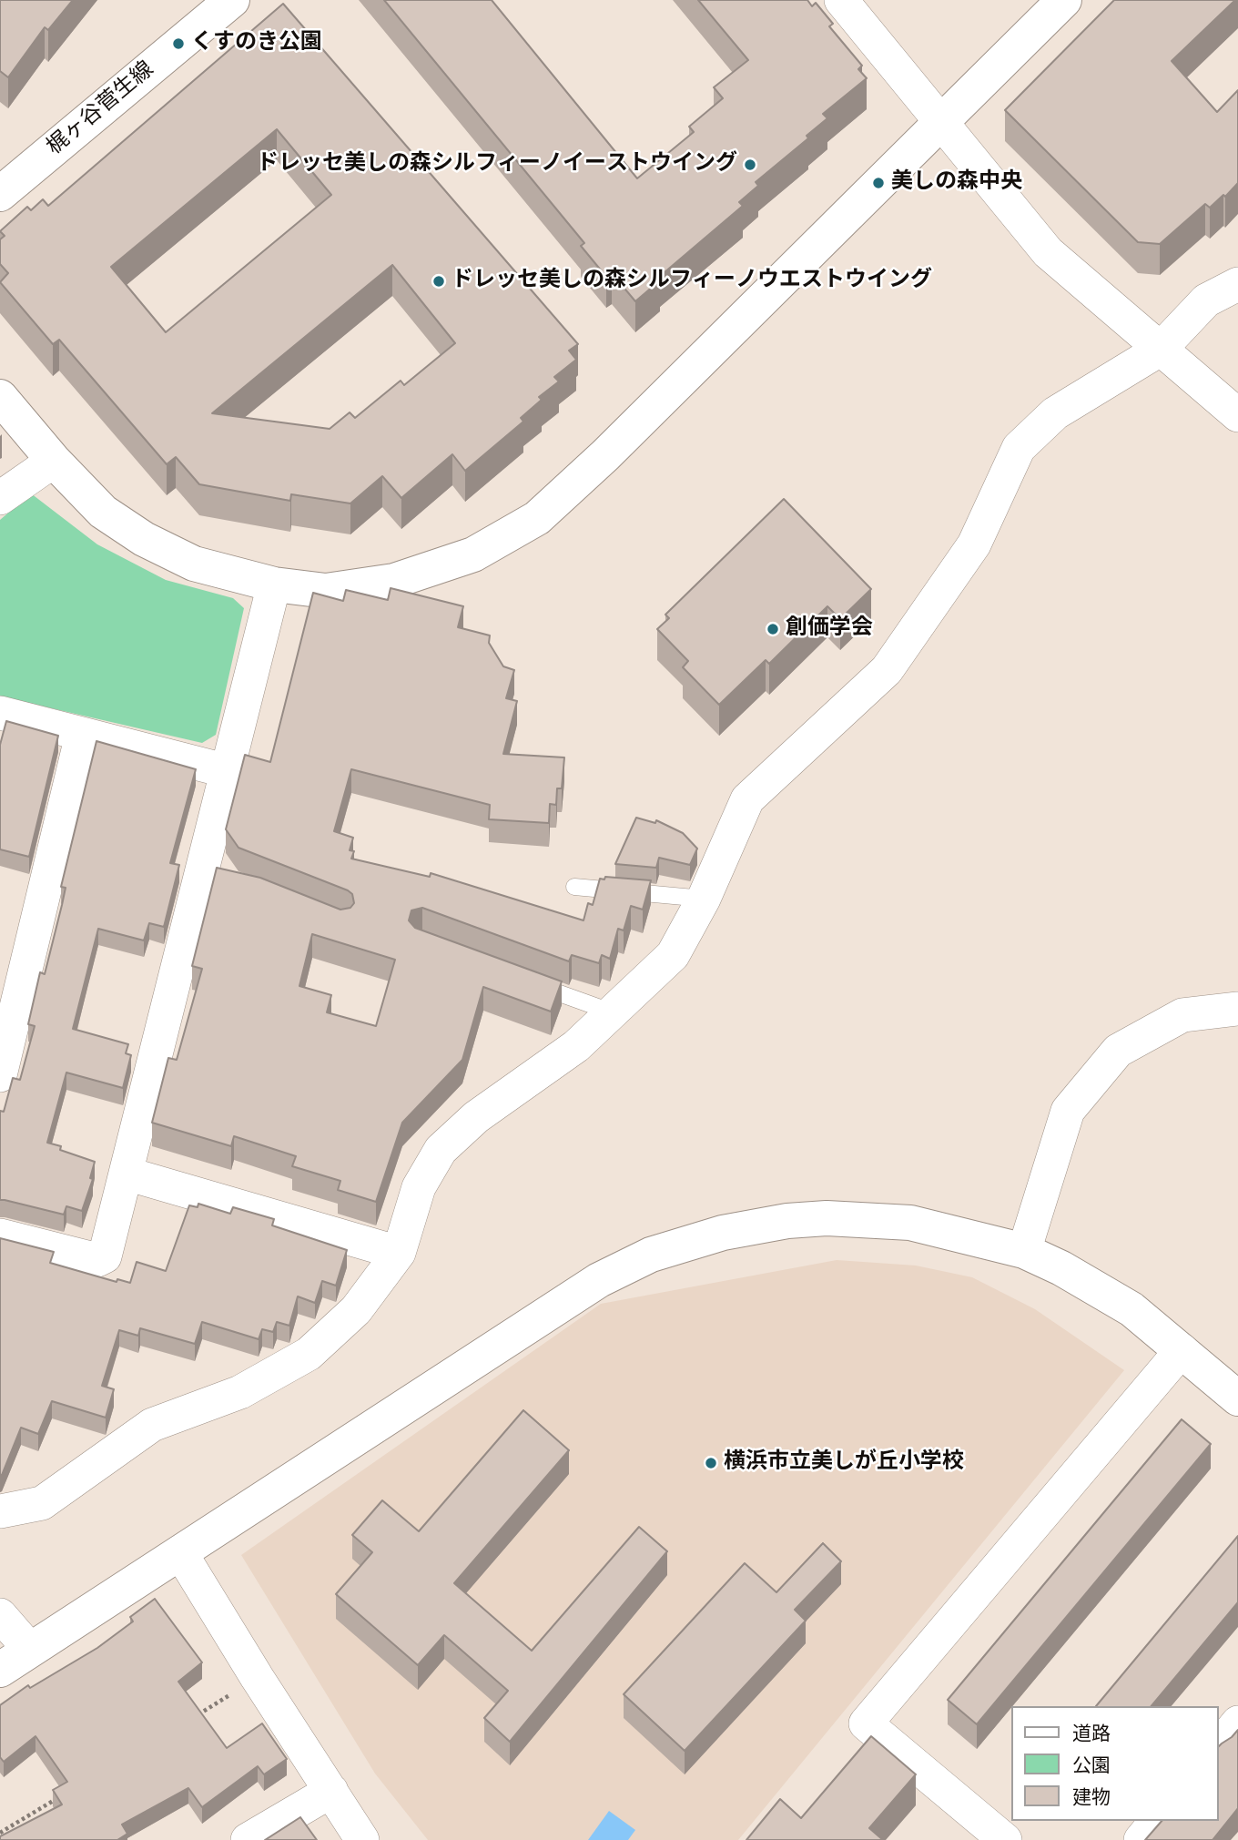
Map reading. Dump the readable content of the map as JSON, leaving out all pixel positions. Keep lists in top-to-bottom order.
{
  "streets": {
    "street": ["梶ヶ谷菅生線"]
  },
  "places": [
    "くすのき公園",
    "ドレッセ美しの森シルフィーノイーストウイング",
    "美しの森中央",
    "ドレッセ美しの森シルフィーノウエストウイング",
    "創価学会",
    "横浜市立美しが丘小学校"
  ],
  "legend": ["道路", "公園", "建物"]
}
